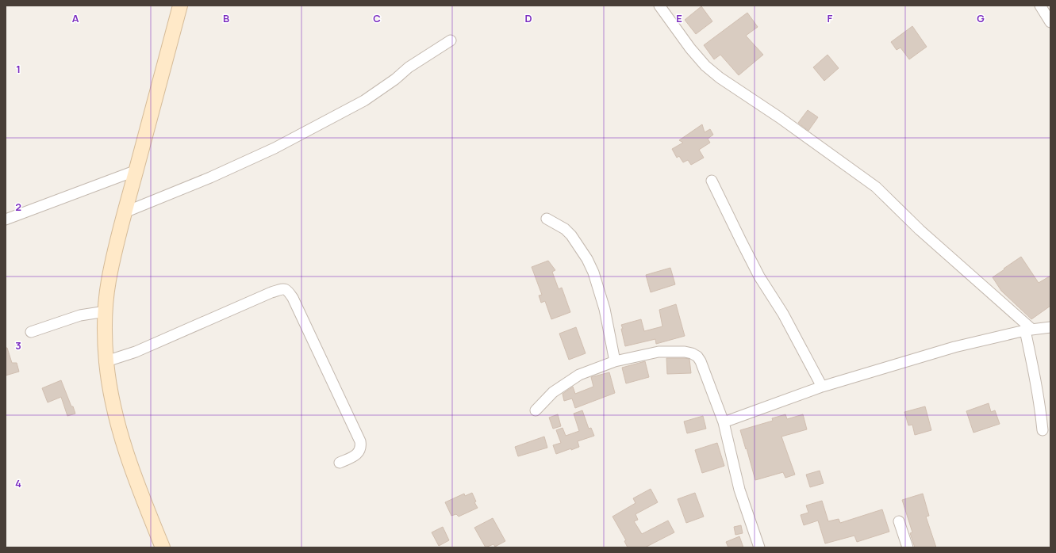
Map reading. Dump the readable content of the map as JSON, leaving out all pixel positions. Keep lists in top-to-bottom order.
{
  "grid": {
    "columns": [
      "A",
      "B",
      "C",
      "D",
      "E",
      "F",
      "G"
    ],
    "rows": [
      "1",
      "2",
      "3",
      "4"
    ]
  }
}
